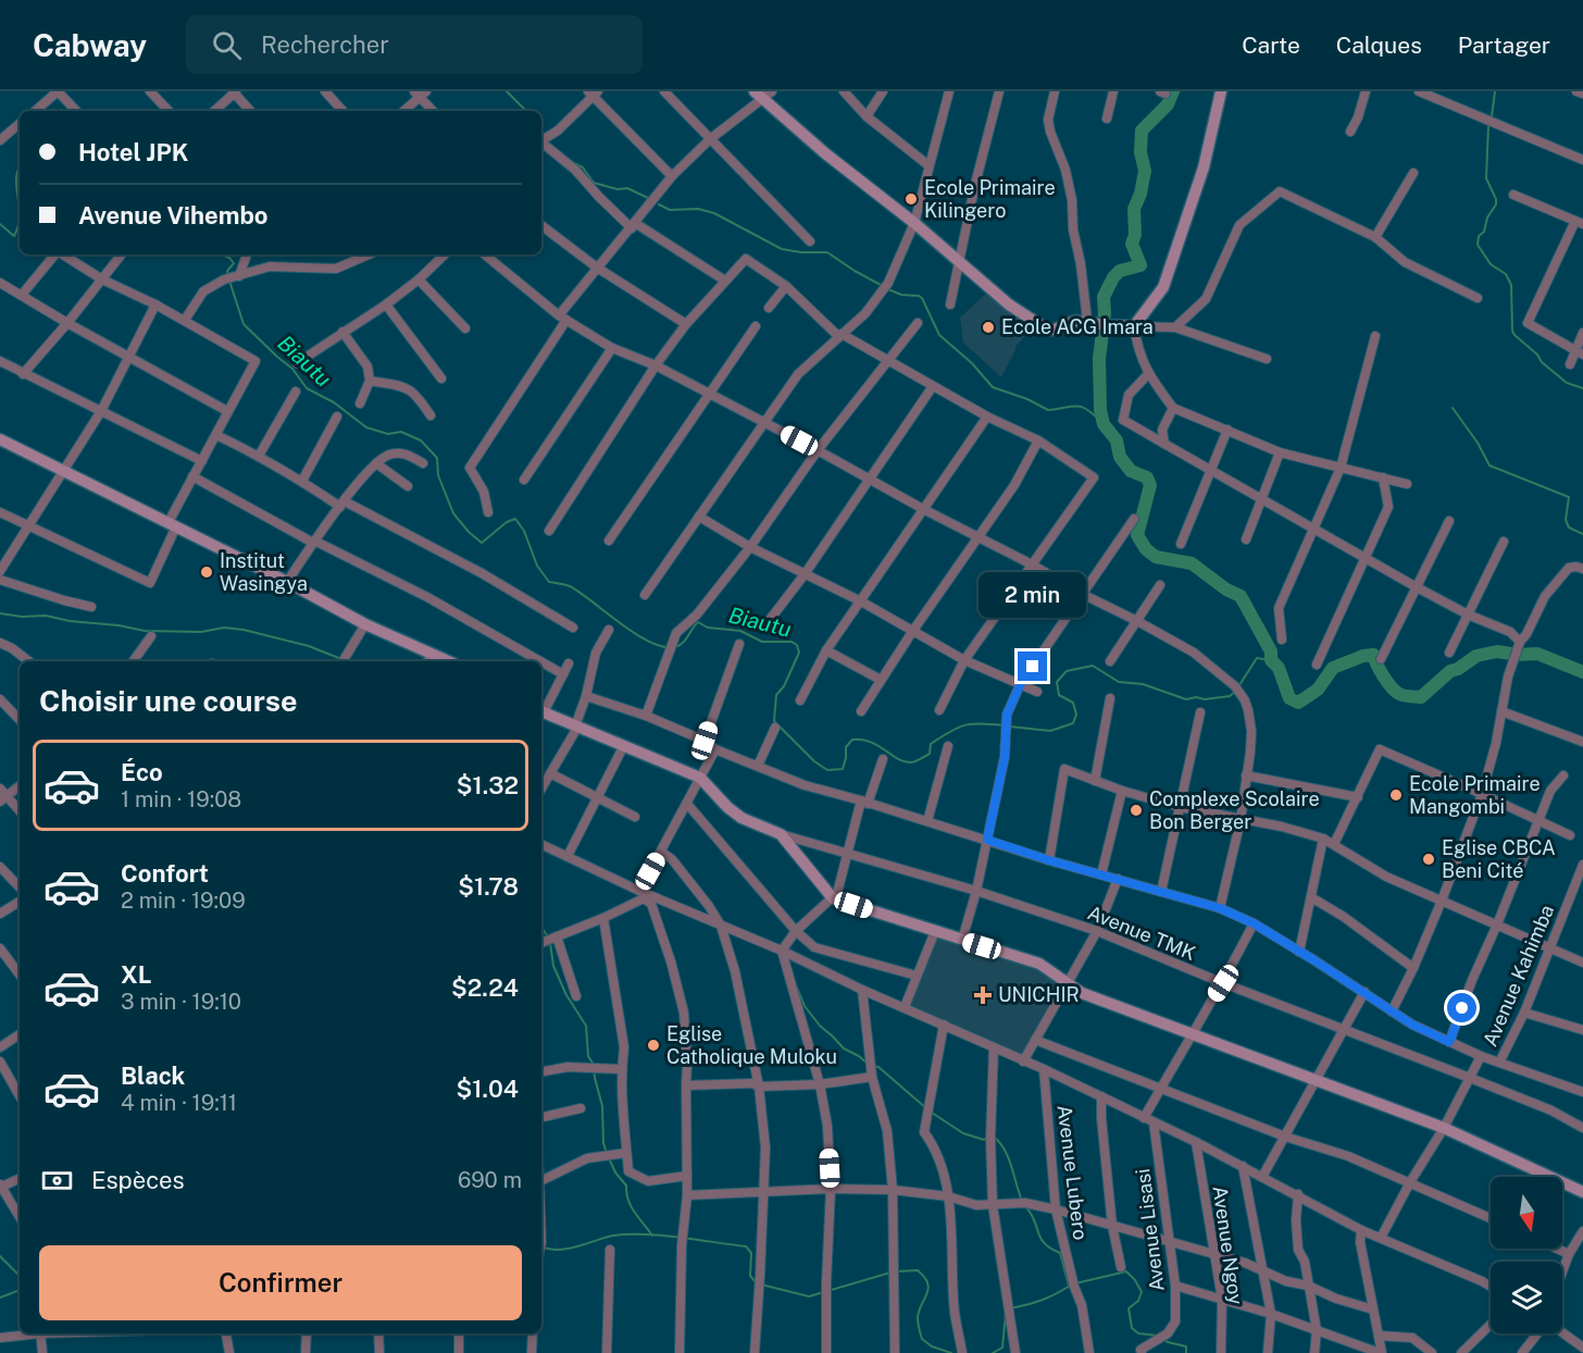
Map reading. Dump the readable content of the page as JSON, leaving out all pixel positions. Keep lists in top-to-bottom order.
{
  "streets": {
    "street": [
      "Avenue TMK",
      "Avenue Kahimba",
      "Avenue Lubero",
      "Avenue Lisasi",
      "Avenue Ngoy"
    ]
  },
  "water": ["Biautu"],
  "places": {
    "other": [
      "Ecole Primaire Kilingero",
      "Ecole ACG Imara",
      "Institut Wasingya",
      "Ecole Primaire Mangombi",
      "Complexe Scolaire Bon Berger",
      "Eglise CBCA Beni Cité",
      "Eglise Catholique Muloku"
    ],
    "health": ["UNICHIR"]
  },
  "north": "bottom",
  "page": {
    "header": "Cabway",
    "search": "Rechercher",
    "nav": ["Carte", "Calques", "Partager"],
    "banner": ["Hotel JPK", "Avenue Vihembo"],
    "bubble": "2 min",
    "heading": "Choisir une course",
    "list": [
      {
        "name": "Éco",
        "note": "1 min · 19:08",
        "value": "$1.32"
      },
      {
        "name": "Confort",
        "note": "2 min · 19:09",
        "value": "$1.78"
      },
      {
        "name": "XL",
        "note": "3 min · 19:10",
        "value": "$2.24"
      },
      {
        "name": "Black",
        "note": "4 min · 19:11",
        "value": "$1.04"
      }
    ],
    "pay": ["Espèces", "690 m"],
    "buttons": "Confirmer"
  }
}
